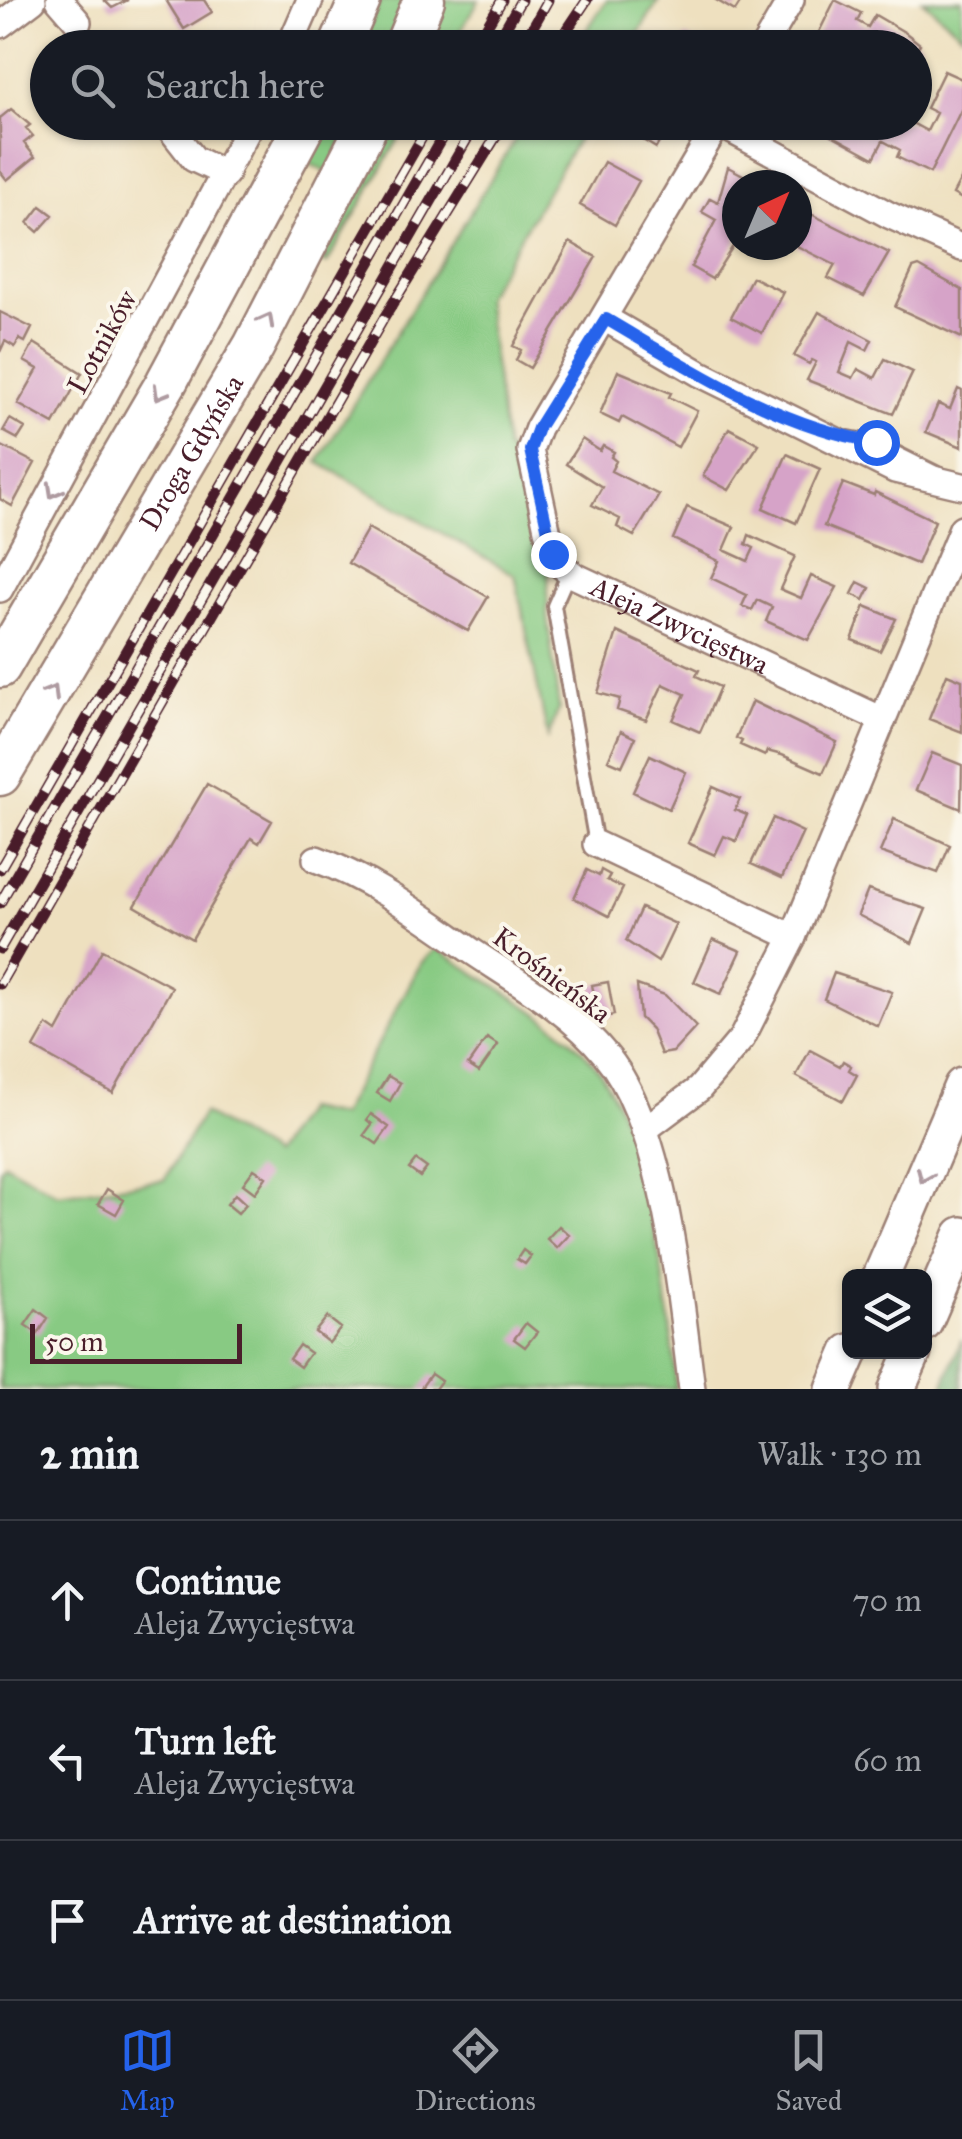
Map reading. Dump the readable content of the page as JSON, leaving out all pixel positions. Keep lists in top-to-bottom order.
{
  "streets": {
    "main road": ["Droga Gdyńska"],
    "street": ["Lotników", "Aleja Zwycięstwa", "Krośnieńska"]
  },
  "one_way": ["Lotników"],
  "scale_bar": "50 m",
  "north": "top right",
  "page": {
    "search": "Search here",
    "scale": "50 m",
    "heading": ["2 min", "Walk · 130 m"],
    "list": [
      ["Continue", "Aleja Zwycięstwa", "70 m"],
      ["Turn left", "Aleja Zwycięstwa", "60 m"],
      "Arrive at destination"
    ],
    "nav": ["Map", "Directions", "Saved"]
  }
}
